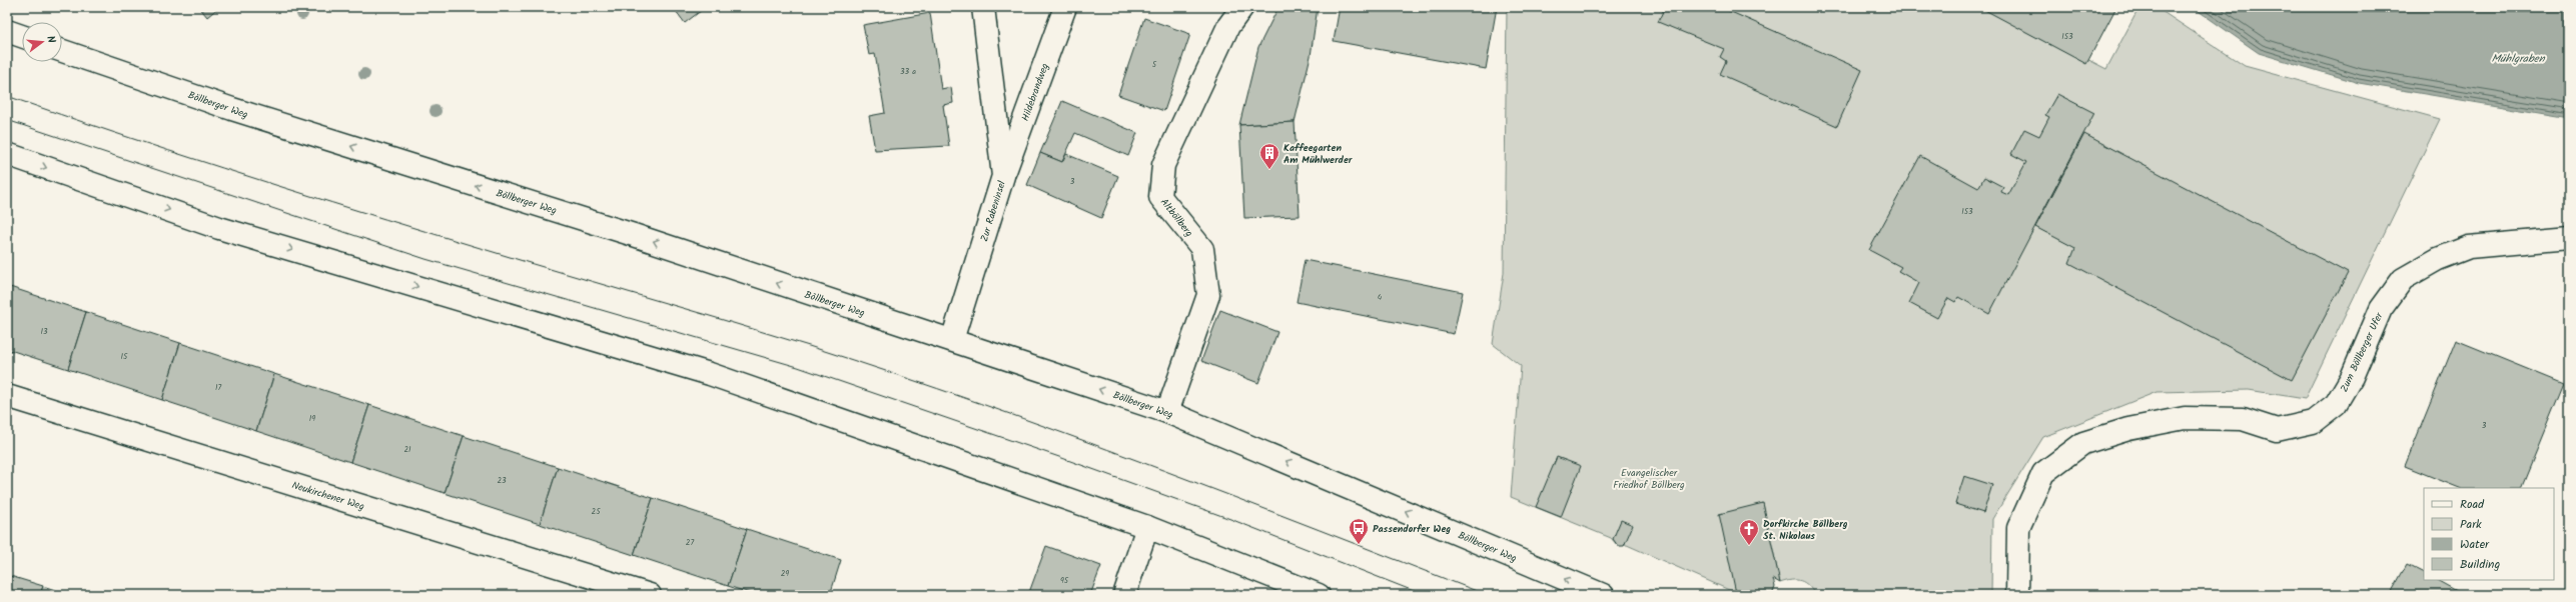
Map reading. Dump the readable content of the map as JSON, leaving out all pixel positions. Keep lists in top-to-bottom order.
{
  "streets": {
    "street": [
      "Hildebrandweg",
      "Böllberger Weg",
      "Zur Rabeninsel",
      "Altböllberg",
      "Zum Böllberger Ufer",
      "Neukirchener Weg"
    ]
  },
  "crossings": [
    ["Hildebrandweg", "Zur Rabeninsel"],
    ["Böllberger Weg", "Zur Rabeninsel"],
    ["Böllberger Weg", "Altböllberg"]
  ],
  "water": ["Mühlgraben"],
  "parks": ["Evangelischer Friedhof Böllberg"],
  "places": {
    "building": ["Kaffeegarten Am Mühlwerder"],
    "bus stop": ["Passendorfer Weg"],
    "church": ["Dorfkirche Böllberg St. Nikolaus"]
  },
  "house_numbers": [
    "153",
    "5",
    "33 a",
    "3",
    "153",
    "4",
    "13",
    "15",
    "17",
    "19",
    "3",
    "21",
    "23",
    "25",
    "27",
    "29",
    "95"
  ],
  "legend": [
    "Road",
    "Park",
    "Water",
    "Building"
  ],
  "north": "right"
}
